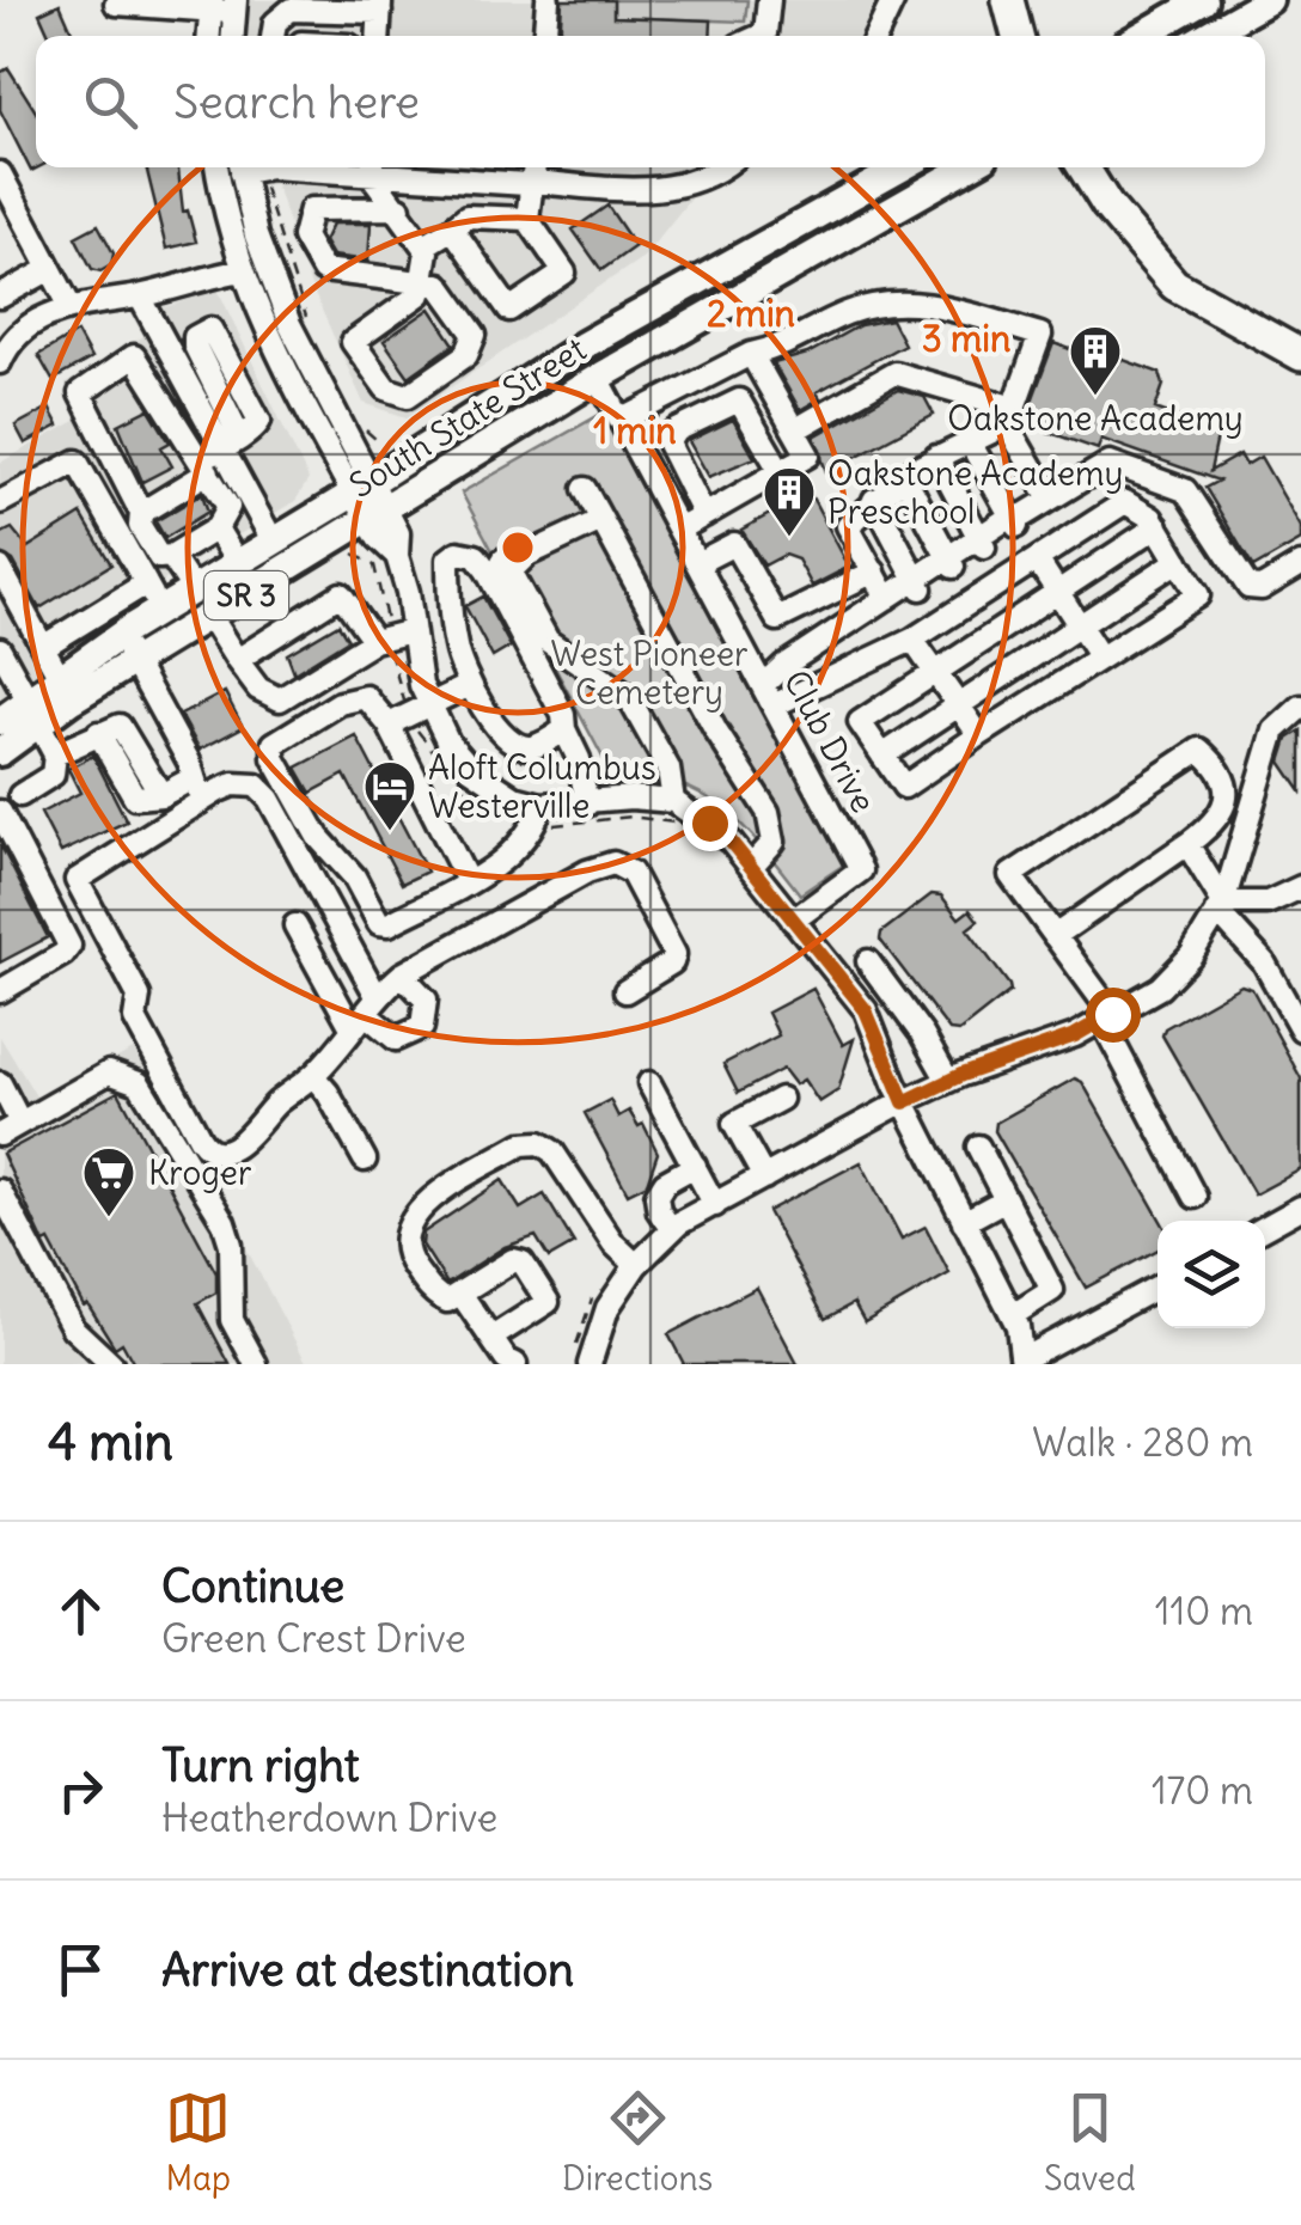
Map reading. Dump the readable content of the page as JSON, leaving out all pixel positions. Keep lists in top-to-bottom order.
{
  "streets": {
    "main road": ["South State Street", "SR 3"],
    "street": ["Club Drive"]
  },
  "crossings": [
    ["South State Street", "Club Drive"]
  ],
  "parks": ["West Pioneer Cemetery"],
  "places": {
    "building": ["Oakstone Academy", "Oakstone Academy Preschool"],
    "hotel": ["Aloft Columbus Westerville"],
    "supermarket": ["Kroger"]
  },
  "page": {
    "search": "Search here",
    "heading": ["4 min", "Walk · 280 m"],
    "list": [
      ["Continue", "Green Crest Drive", "110 m"],
      ["Turn right", "Heatherdown Drive", "170 m"],
      "Arrive at destination"
    ],
    "nav": ["Map", "Directions", "Saved"]
  },
  "rings": ["2 min", "3 min", "1 min"]
}
